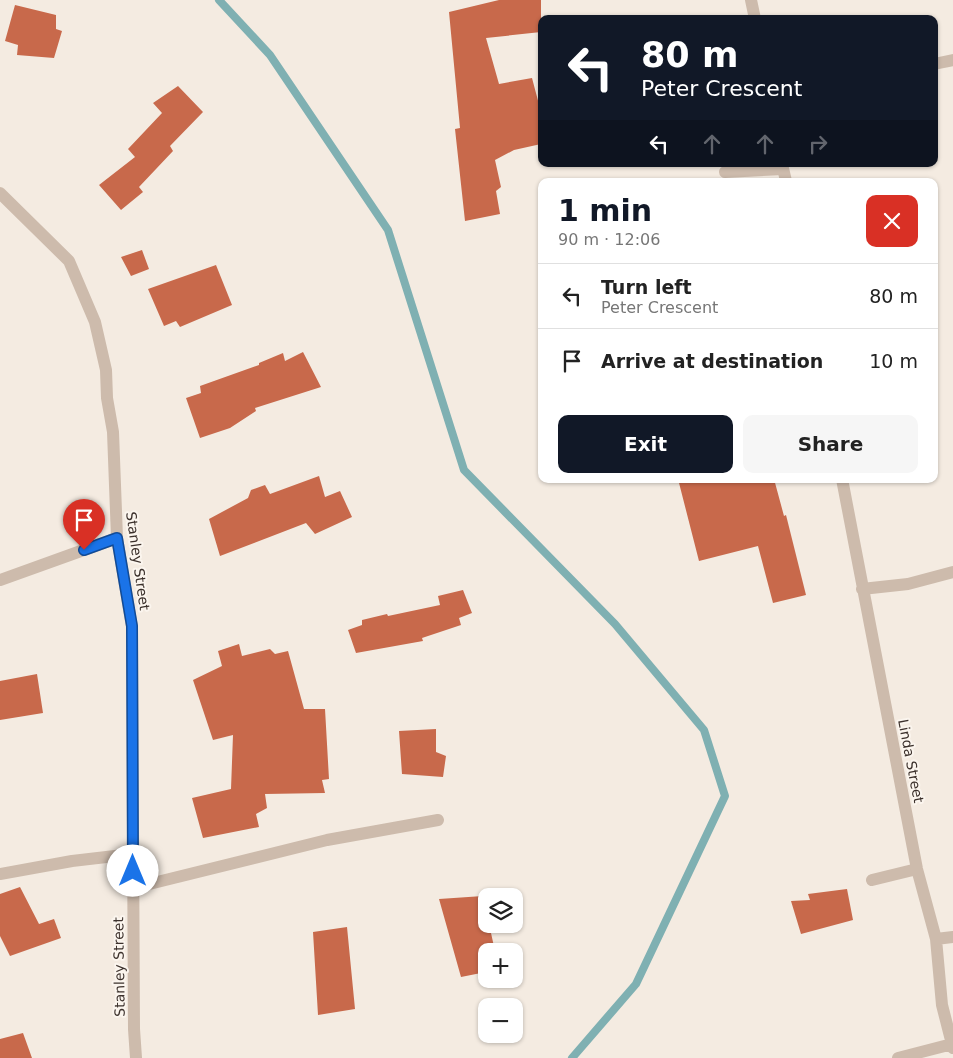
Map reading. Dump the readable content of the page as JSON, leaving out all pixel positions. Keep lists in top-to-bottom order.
{
  "streets": {
    "street": ["Stanley Street", "Linda Street"]
  },
  "page": {
    "turn": ["80 m", "Peter Crescent"],
    "heading": ["1 min", "90 m · 12:06"],
    "list": [
      {
        "name": "Turn left",
        "note": "Peter Crescent",
        "value": "80 m"
      },
      {
        "name": "Arrive at destination",
        "value": "10 m"
      }
    ],
    "buttons": ["Exit", "Share"],
    "map_buttons": ["+", "−"]
  }
}
